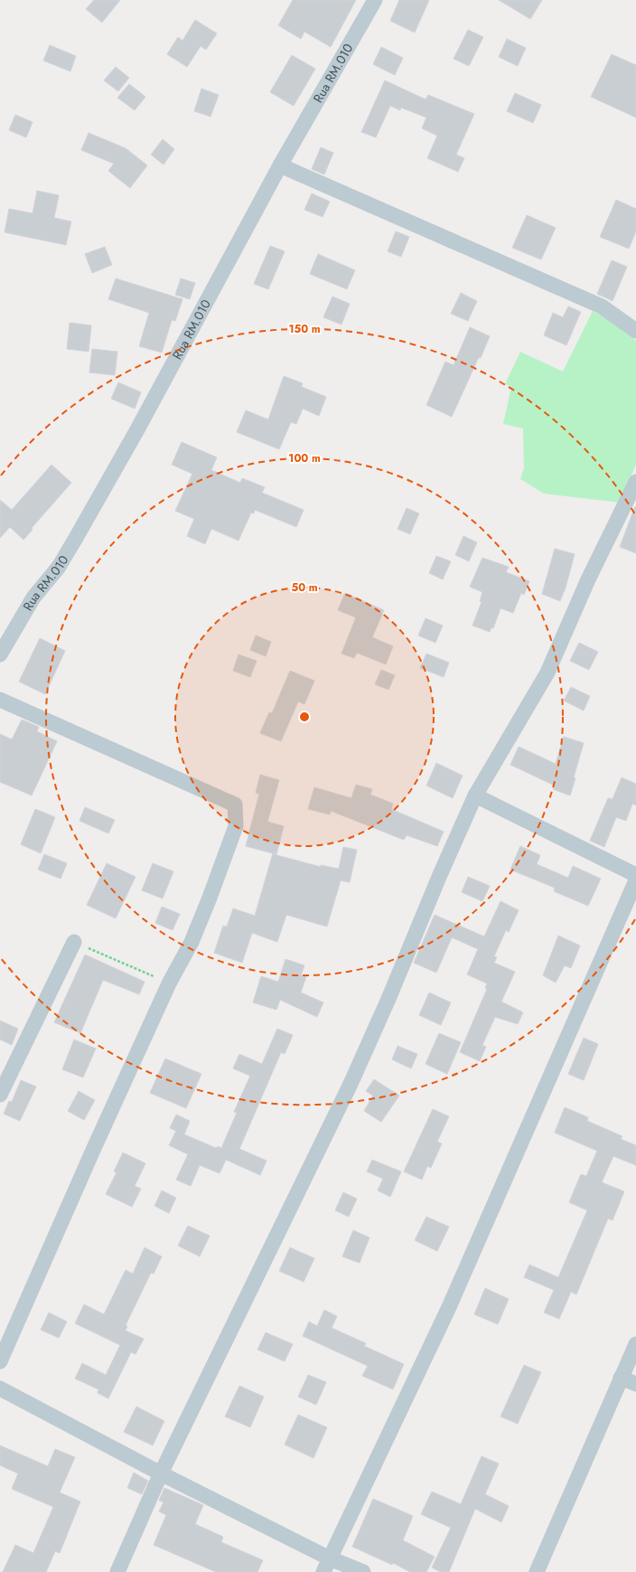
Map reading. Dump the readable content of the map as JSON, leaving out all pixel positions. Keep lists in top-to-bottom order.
{
  "streets": {
    "street": ["Rua RM.010"]
  },
  "rings": ["150 m", "100 m", "50 m"]
}
